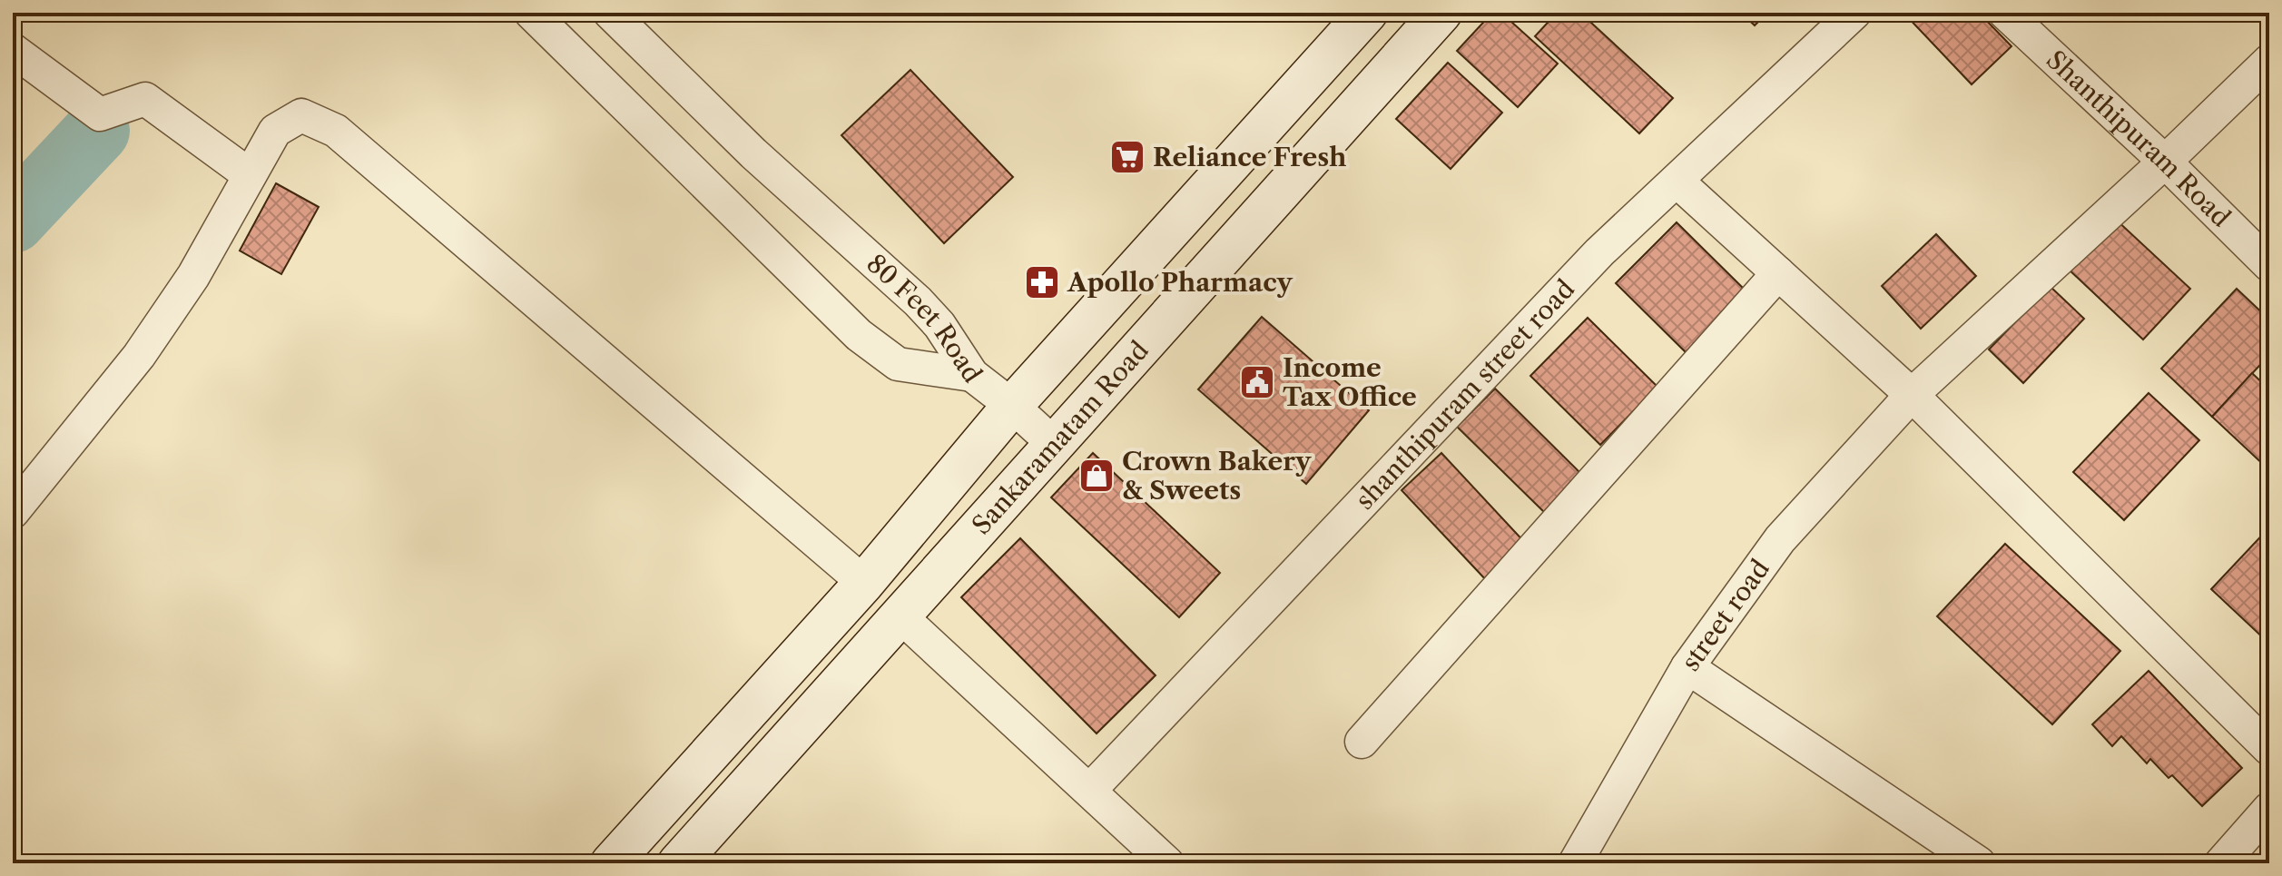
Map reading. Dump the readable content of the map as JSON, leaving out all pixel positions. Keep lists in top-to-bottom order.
{
  "streets": {
    "main road": ["Sankaramatam Road"],
    "street": [
      "Shanthipuram Road",
      "80 Feet Road",
      "shanthipuram street road",
      "street road"
    ]
  },
  "crossings": [
    ["Shanthipuram Road", "street road"]
  ],
  "places": {
    "supermarket": ["Reliance Fresh"],
    "pharmacy": ["Apollo Pharmacy"],
    "public building": ["Income Tax Office"],
    "shop": ["Crown Bakery & Sweets"]
  }
}
